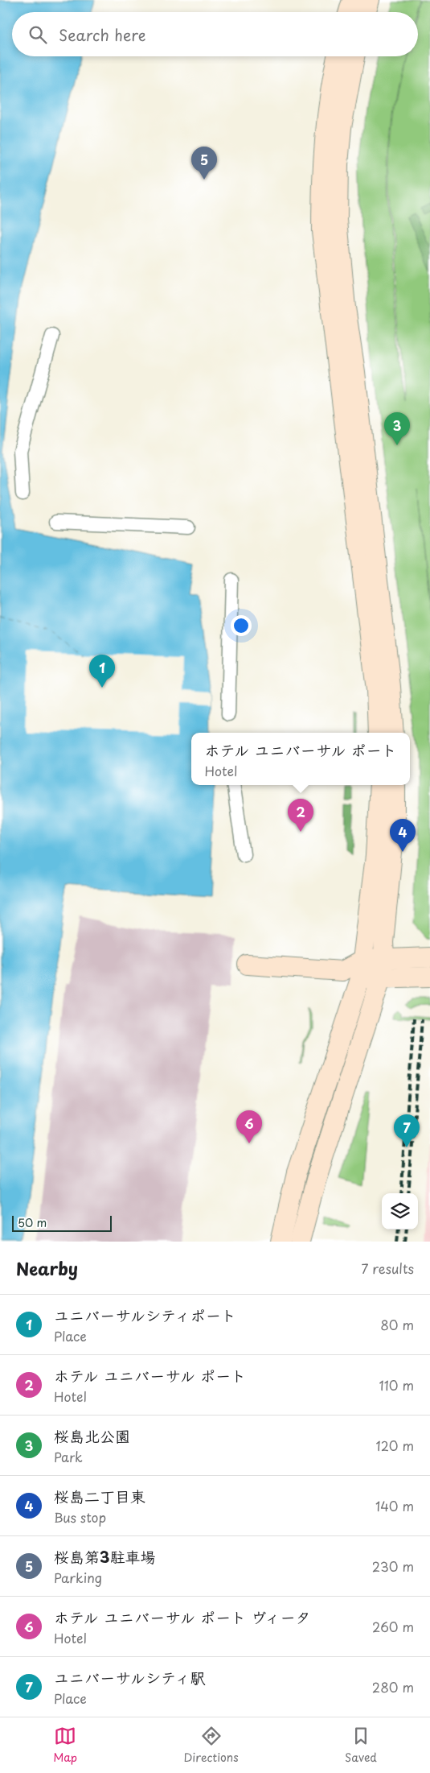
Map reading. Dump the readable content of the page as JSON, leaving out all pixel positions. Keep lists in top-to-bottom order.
{
  "scale_bar": "50 m",
  "page": {
    "search": "Search here",
    "pins": [
      "5",
      "3",
      "1",
      "2",
      "4",
      "6",
      "7"
    ],
    "popup": ["ホテル ユニバーサル ポート", "Hotel"],
    "scale": "50 m",
    "heading": ["Nearby", "7 results"],
    "list": [
      {
        "mark": "1",
        "name": "ユニバーサルシティポート",
        "note": "Place",
        "value": "80 m"
      },
      {
        "mark": "2",
        "name": "ホテル ユニバーサル ポート",
        "note": "Hotel",
        "value": "110 m"
      },
      {
        "mark": "3",
        "name": "桜島北公園",
        "note": "Park",
        "value": "120 m"
      },
      {
        "mark": "4",
        "name": "桜島二丁目東",
        "note": "Bus stop",
        "value": "140 m"
      },
      {
        "mark": "5",
        "name": "桜島第3駐車場",
        "note": "Parking",
        "value": "230 m"
      },
      {
        "mark": "6",
        "name": "ホテル ユニバーサル ポート ヴィータ",
        "note": "Hotel",
        "value": "260 m"
      },
      {
        "mark": "7",
        "name": "ユニバーサルシティ駅",
        "note": "Place",
        "value": "280 m"
      }
    ],
    "nav": ["Map", "Directions", "Saved"]
  }
}
